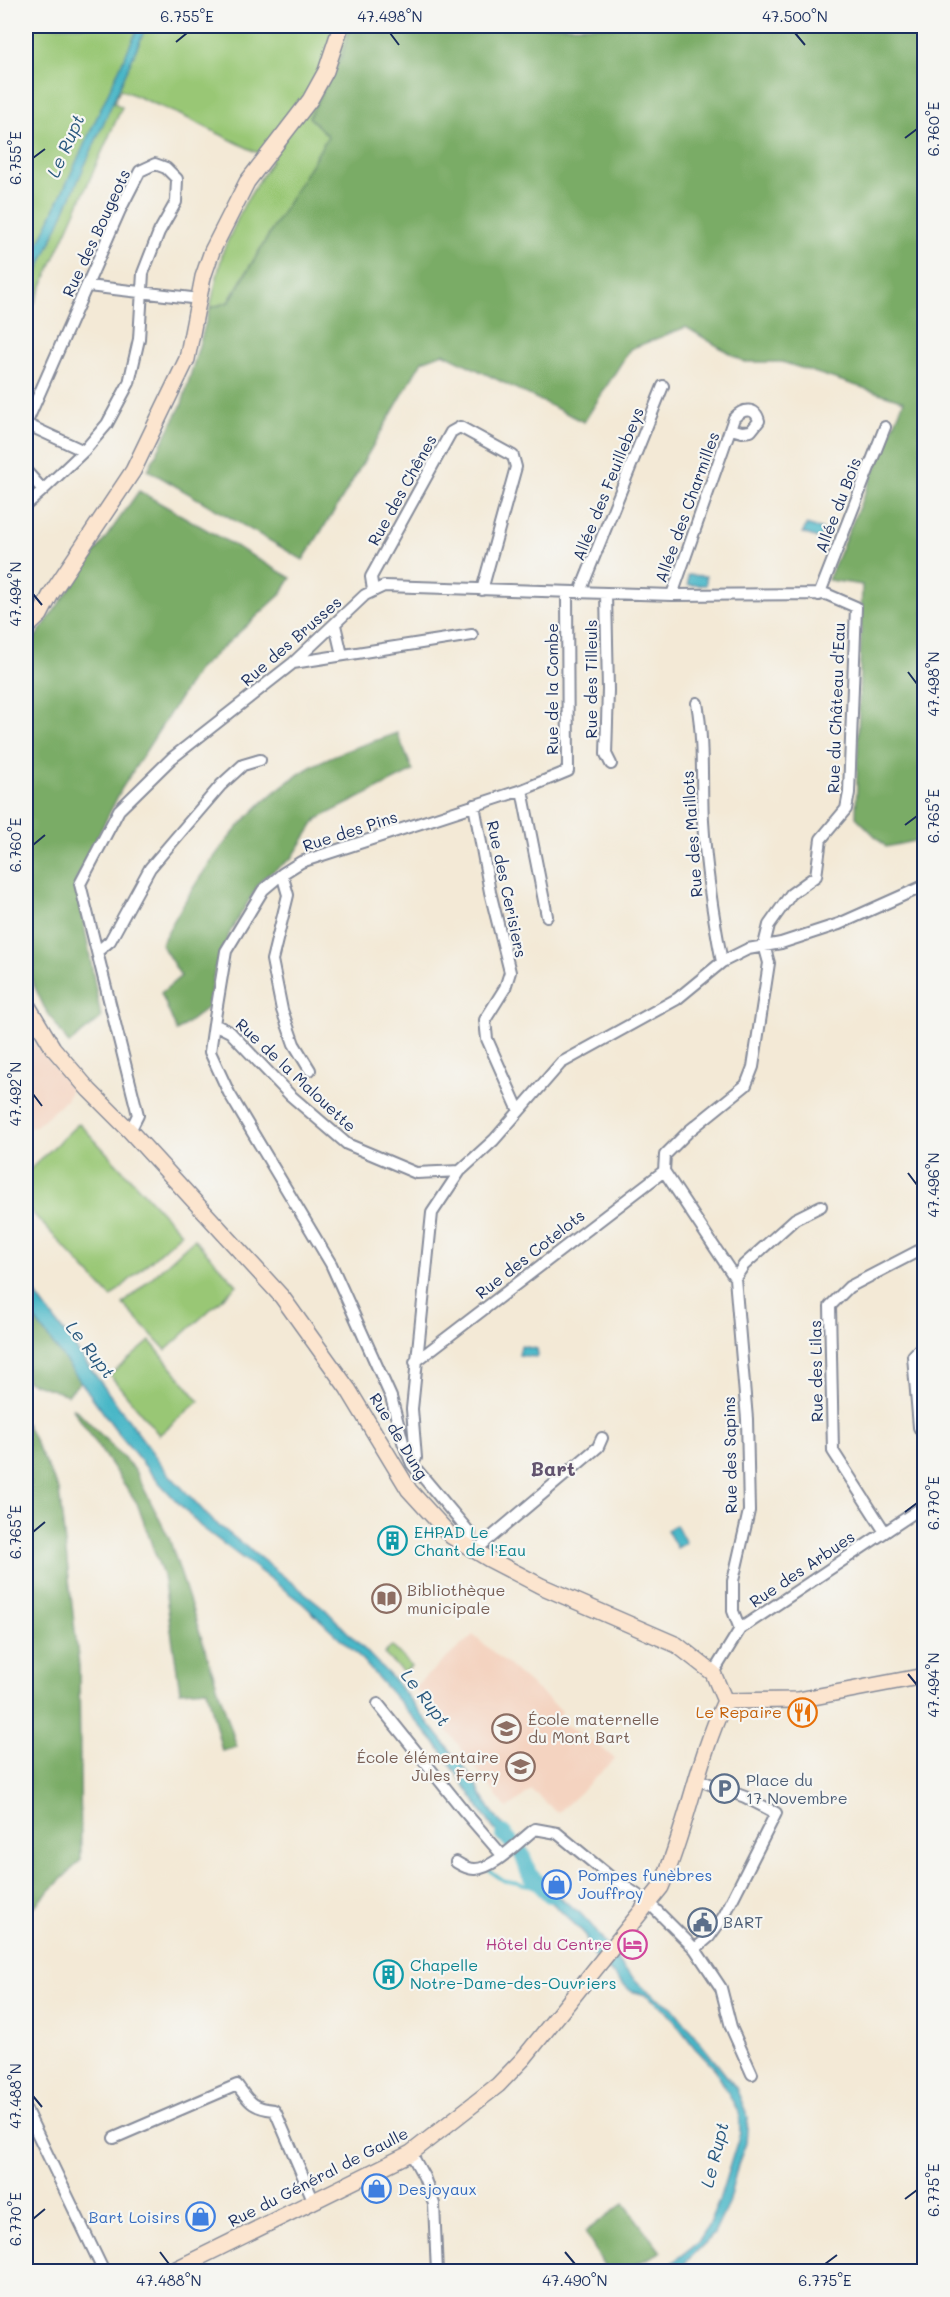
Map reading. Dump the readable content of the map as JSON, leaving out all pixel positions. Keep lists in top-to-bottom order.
{
  "streets": {
    "main road": ["Rue de Dung", "Rue du Général de Gaulle"],
    "street": [
      "Rue des Bougeots",
      "Allée des Feuillebeys",
      "Rue des Chênes",
      "Allée du Bois",
      "Allée des Charmilles",
      "Rue des Brusses",
      "Rue des Tilleuls",
      "Rue de la Combe",
      "Rue du Château d'Eau",
      "Rue des Pins",
      "Rue des Maillots",
      "Rue des Cerisiers",
      "Rue de la Malouette",
      "Rue des Cotelots",
      "Rue des Lilas",
      "Rue des Sapins",
      "Rue des Arbues"
    ]
  },
  "crossings": [
    ["Rue des Chênes", "Rue des Brusses"],
    ["Allée du Bois", "Rue du Château d'Eau"],
    ["Rue des Brusses", "Rue de Dung"],
    ["Rue de la Combe", "Rue des Pins"],
    ["Rue du Château d'Eau", "Rue des Cotelots"],
    ["Rue du Château d'Eau", "Rue des Sapins"],
    ["Rue des Pins", "Rue des Cerisiers"],
    ["Rue des Pins", "Rue de la Malouette"],
    ["Rue de la Malouette", "Rue de Dung"],
    ["Rue des Cotelots", "Rue des Sapins"],
    ["Rue des Lilas", "Rue des Arbues"],
    ["Rue de Dung", "Rue des Arbues"],
    ["Rue de Dung", "Rue du Général de Gaulle"],
    ["Rue des Sapins", "Rue des Arbues"]
  ],
  "districts": ["Bart"],
  "water": ["Le Rupt"],
  "places": {
    "building": ["EHPAD Le Chant de l'Eau", "Chapelle Notre-Dame-des-Ouvriers"],
    "library": ["Bibliothèque municipale"],
    "restaurant": ["Le Repaire"],
    "school or university": ["École maternelle du Mont Bart", "École élémentaire Jules Ferry"],
    "parking": ["Place du 17 Novembre"],
    "shop": ["Pompes funèbres Jouffroy", "Desjoyaux", "Bart Loisirs"],
    "public building": ["BART"],
    "hotel": ["Hôtel du Centre"]
  },
  "coordinates": [
    "6.755°E",
    "47.498°N",
    "47.500°N",
    "6.760°E",
    "47.494°N",
    "6.765°E",
    "47.492°N",
    "47.496°N",
    "6.770°E",
    "47.488°N",
    "6.775°E",
    "47.490°N"
  ]
}
